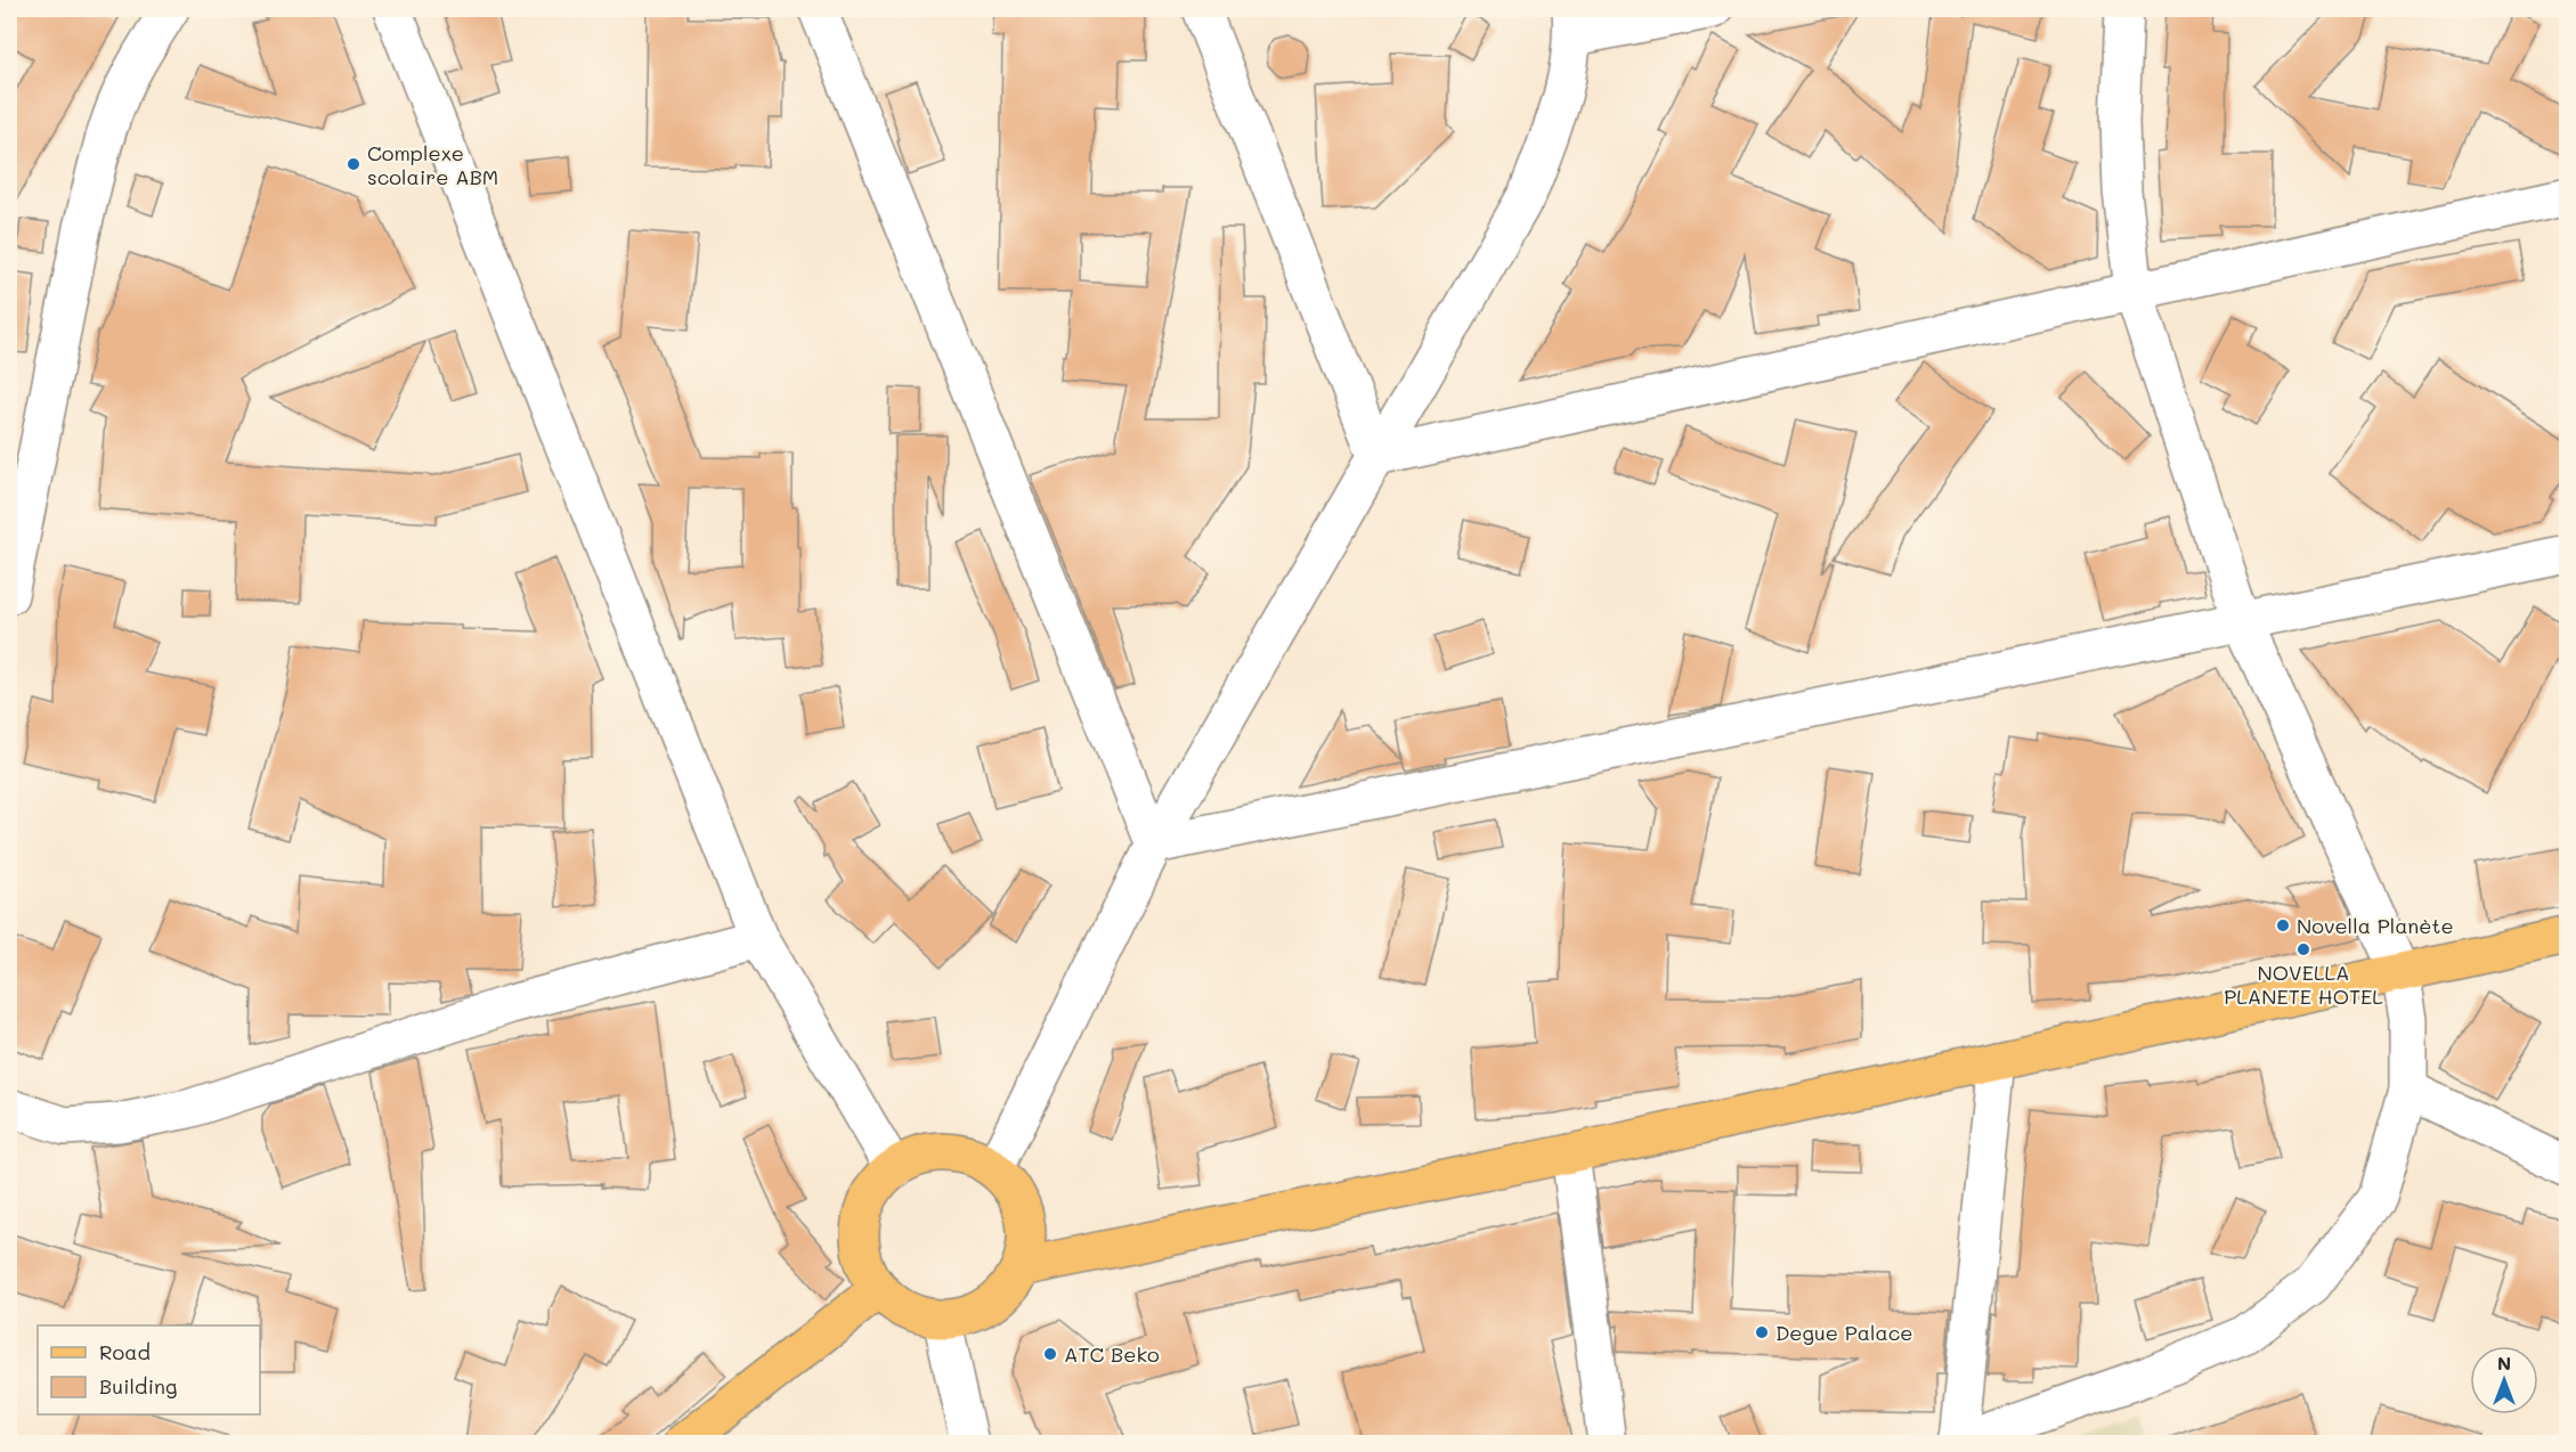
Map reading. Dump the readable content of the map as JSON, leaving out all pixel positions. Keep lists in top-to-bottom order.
{
  "places": [
    "Complexe scolaire ABM",
    "Novella Planète",
    "NOVELLA PLANETE HOTEL",
    "Degue Palace",
    "ATC Beko"
  ],
  "legend": ["Road", "Building"],
  "north": "top"
}
